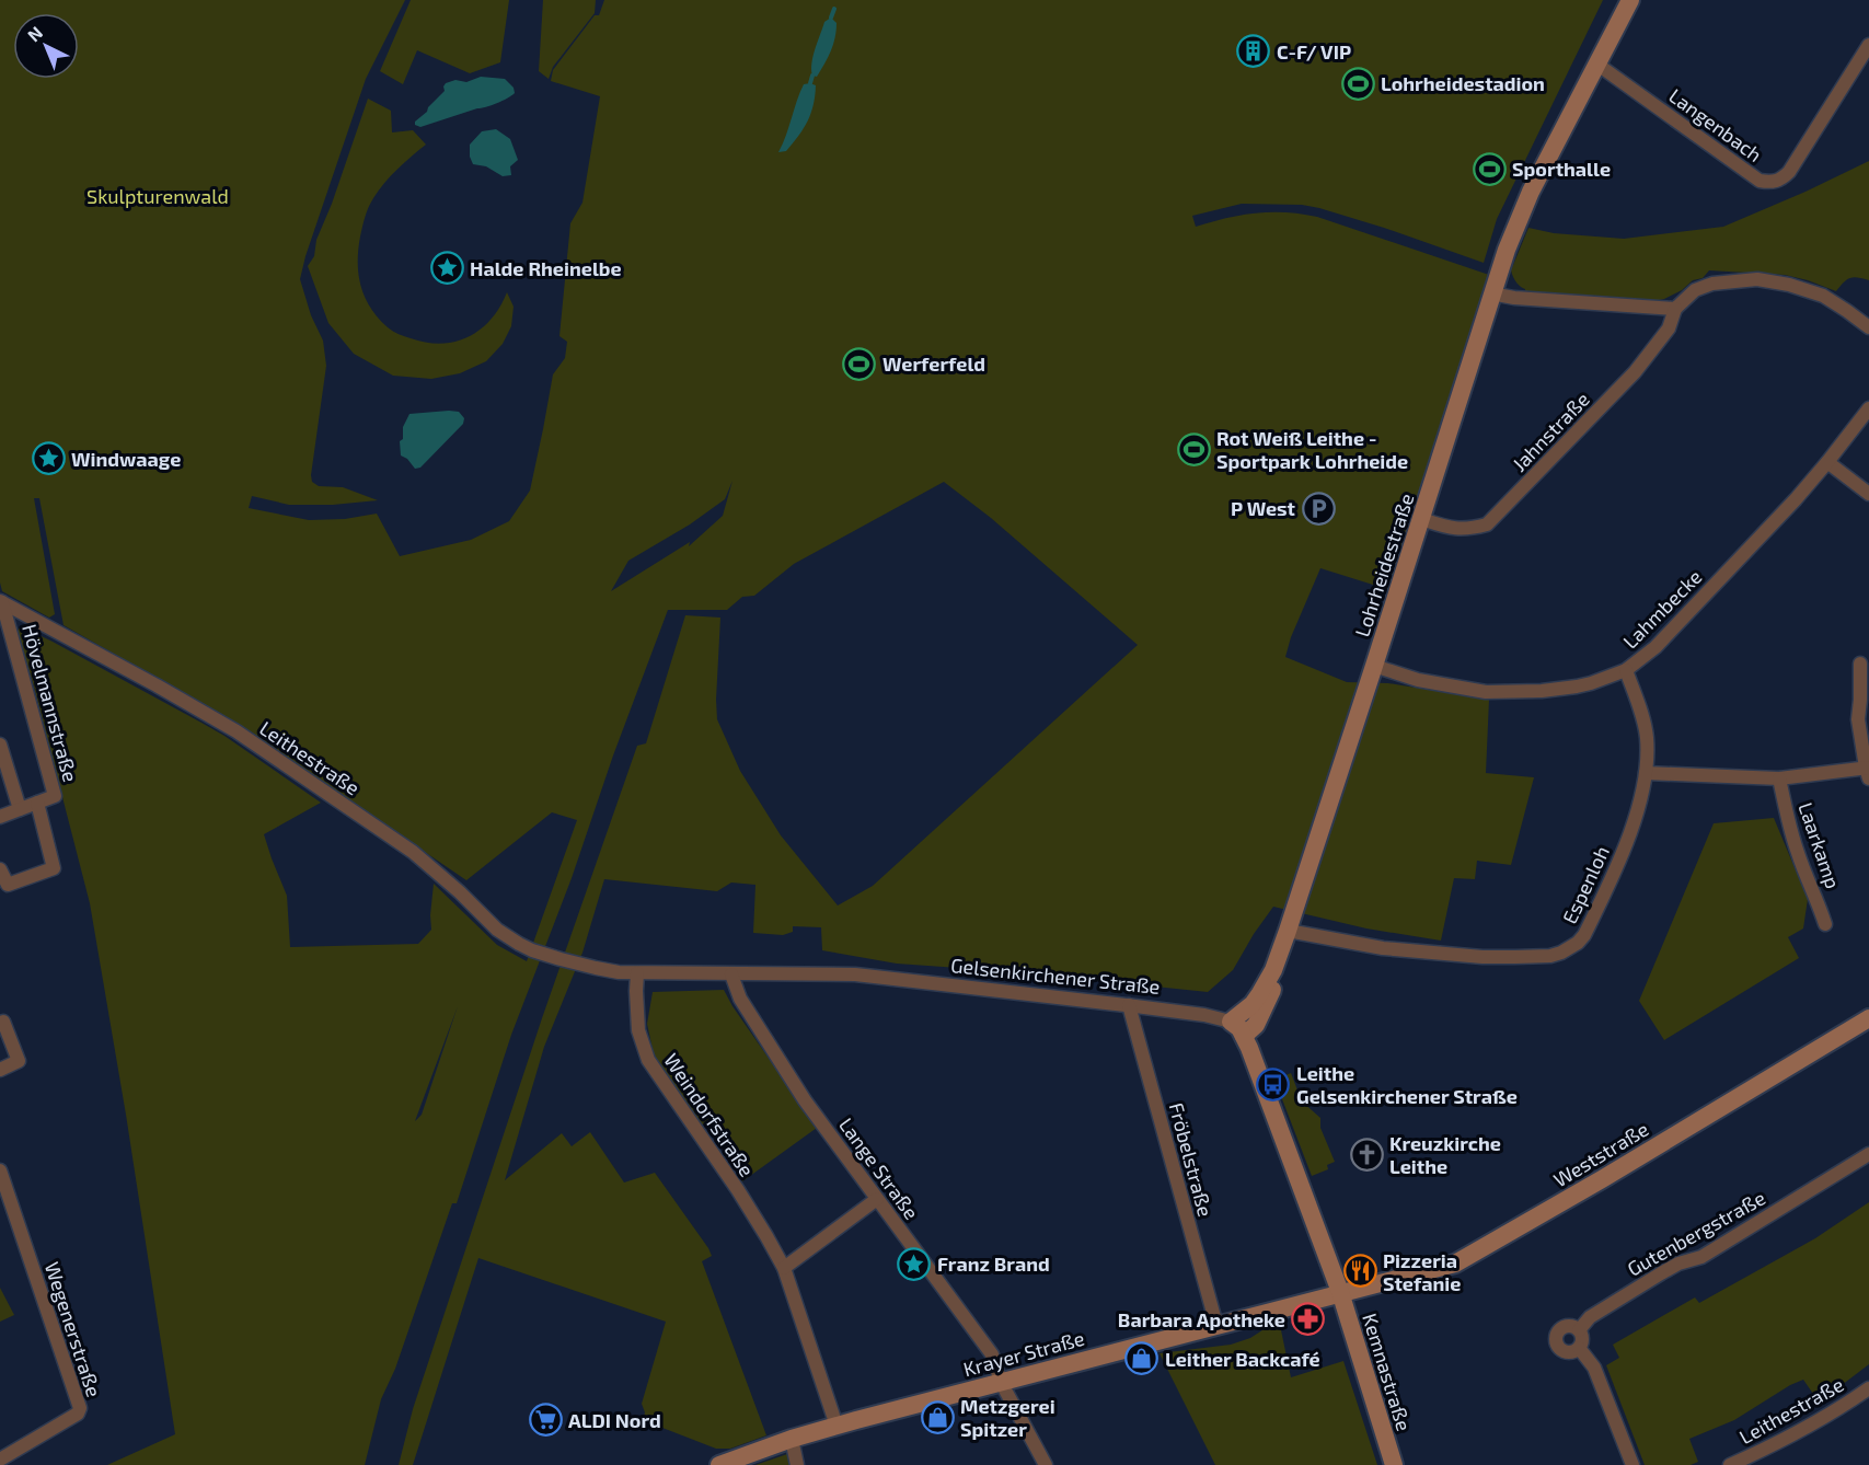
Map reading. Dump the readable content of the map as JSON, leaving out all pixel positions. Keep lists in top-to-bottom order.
{
  "streets": {
    "street": [
      "Langenbach",
      "Jahnstraße",
      "Lohrheidestraße",
      "Lahmbecke",
      "Hövelmannstraße",
      "Leithestraße",
      "Laarkamp",
      "Espenloh",
      "Gelsenkirchener Straße",
      "Weindorfstraße",
      "Weststraße",
      "Fröbelstraße",
      "Lange Straße",
      "Gutenbergstraße",
      "Wegenerstraße",
      "Krayer Straße",
      "Kemnastraße"
    ]
  },
  "crossings": [
    ["Langenbach", "Lohrheidestraße"],
    ["Jahnstraße", "Lohrheidestraße"],
    ["Lohrheidestraße", "Lahmbecke"],
    ["Lohrheidestraße", "Espenloh"],
    ["Lohrheidestraße", "Gelsenkirchener Straße"],
    ["Lahmbecke", "Espenloh"],
    ["Hövelmannstraße", "Leithestraße"],
    ["Leithestraße", "Gelsenkirchener Straße"],
    ["Laarkamp", "Espenloh"],
    ["Gelsenkirchener Straße", "Weindorfstraße"],
    ["Gelsenkirchener Straße", "Fröbelstraße"],
    ["Gelsenkirchener Straße", "Lange Straße"],
    ["Weindorfstraße", "Krayer Straße"],
    ["Weststraße", "Krayer Straße"],
    ["Weststraße", "Kemnastraße"],
    ["Fröbelstraße", "Krayer Straße"],
    ["Lange Straße", "Krayer Straße"],
    ["Krayer Straße", "Kemnastraße"]
  ],
  "parks": ["Skulpturenwald"],
  "places": {
    "building": ["C-F/ VIP"],
    "sports": [
      "Lohrheidestadion",
      "Sporthalle",
      "Werferfeld",
      "Rot Weiß Leithe - Sportpark Lohrheide"
    ],
    "place": ["Halde Rheinelbe", "Windwaage", "Franz Brand"],
    "parking": ["P West"],
    "bus stop": ["Leithe Gelsenkirchener Straße"],
    "church": ["Kreuzkirche Leithe"],
    "restaurant": ["Pizzeria Stefanie"],
    "pharmacy": ["Barbara Apotheke"],
    "shop": ["Leither Backcafé", "Metzgerei Spitzer"],
    "supermarket": ["ALDI Nord"]
  },
  "north": "top left"
}
